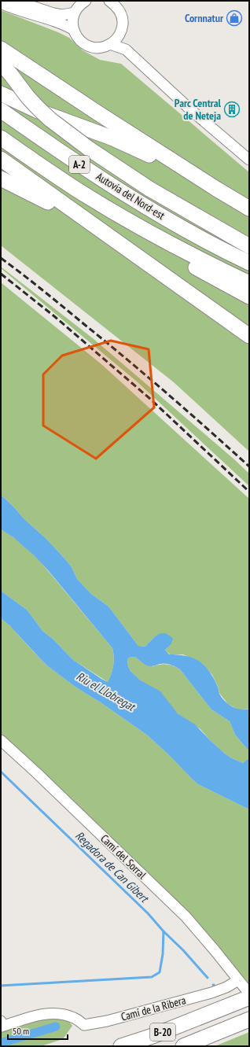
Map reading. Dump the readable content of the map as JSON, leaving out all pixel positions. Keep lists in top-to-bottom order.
{
  "streets": {
    "highway": ["A-2", "Autovia del Nord-est", "B-20"],
    "street": ["Camí del Sorral", "Camí de la Ribera"]
  },
  "crossings": [
    ["Camí del Sorral", "Camí de la Ribera"]
  ],
  "water": ["Riu el Llobregat", "Regadora de Can Gibert"],
  "places": {
    "shop": ["Cornnatur"],
    "building": ["Parc Central de Neteja"]
  },
  "scale_bar": "50 m"
}
